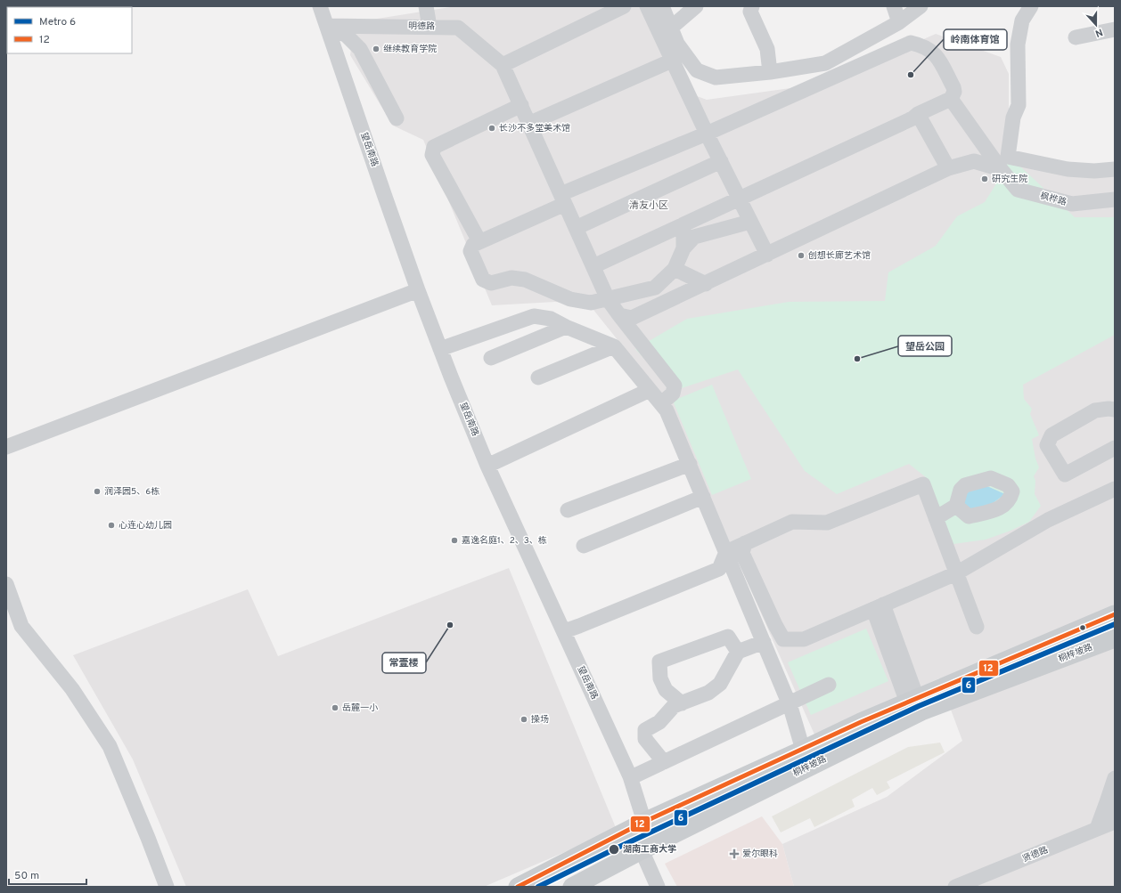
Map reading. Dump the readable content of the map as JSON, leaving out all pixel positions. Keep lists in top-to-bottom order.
{
  "streets": {
    "main road": ["桐梓坡路"],
    "street": [
      "明德路",
      "望岳南路",
      "枫桦路",
      "贤德路"
    ]
  },
  "crossings": [
    ["明德路", "望岳南路"],
    ["望岳南路", "桐梓坡路"]
  ],
  "districts": ["清友小区"],
  "places": {
    "other": [
      "继续教育学院",
      "岭南体育馆",
      "长沙不多堂美术馆",
      "研究生院",
      "创想长廊艺术馆",
      "望岳公园",
      "润泽园5、6栋",
      "心连心幼儿园",
      "嘉逸名庭1、2、3、栋",
      "常壹楼",
      "岳麓一小",
      "操场",
      "湖南工商大学"
    ],
    "health": ["爱尔眼科"]
  },
  "lines": ["transit line 12", "metro line 6"],
  "legend": ["Metro 6", "12"],
  "scale_bar": "50 m",
  "north": "bottom"
}
